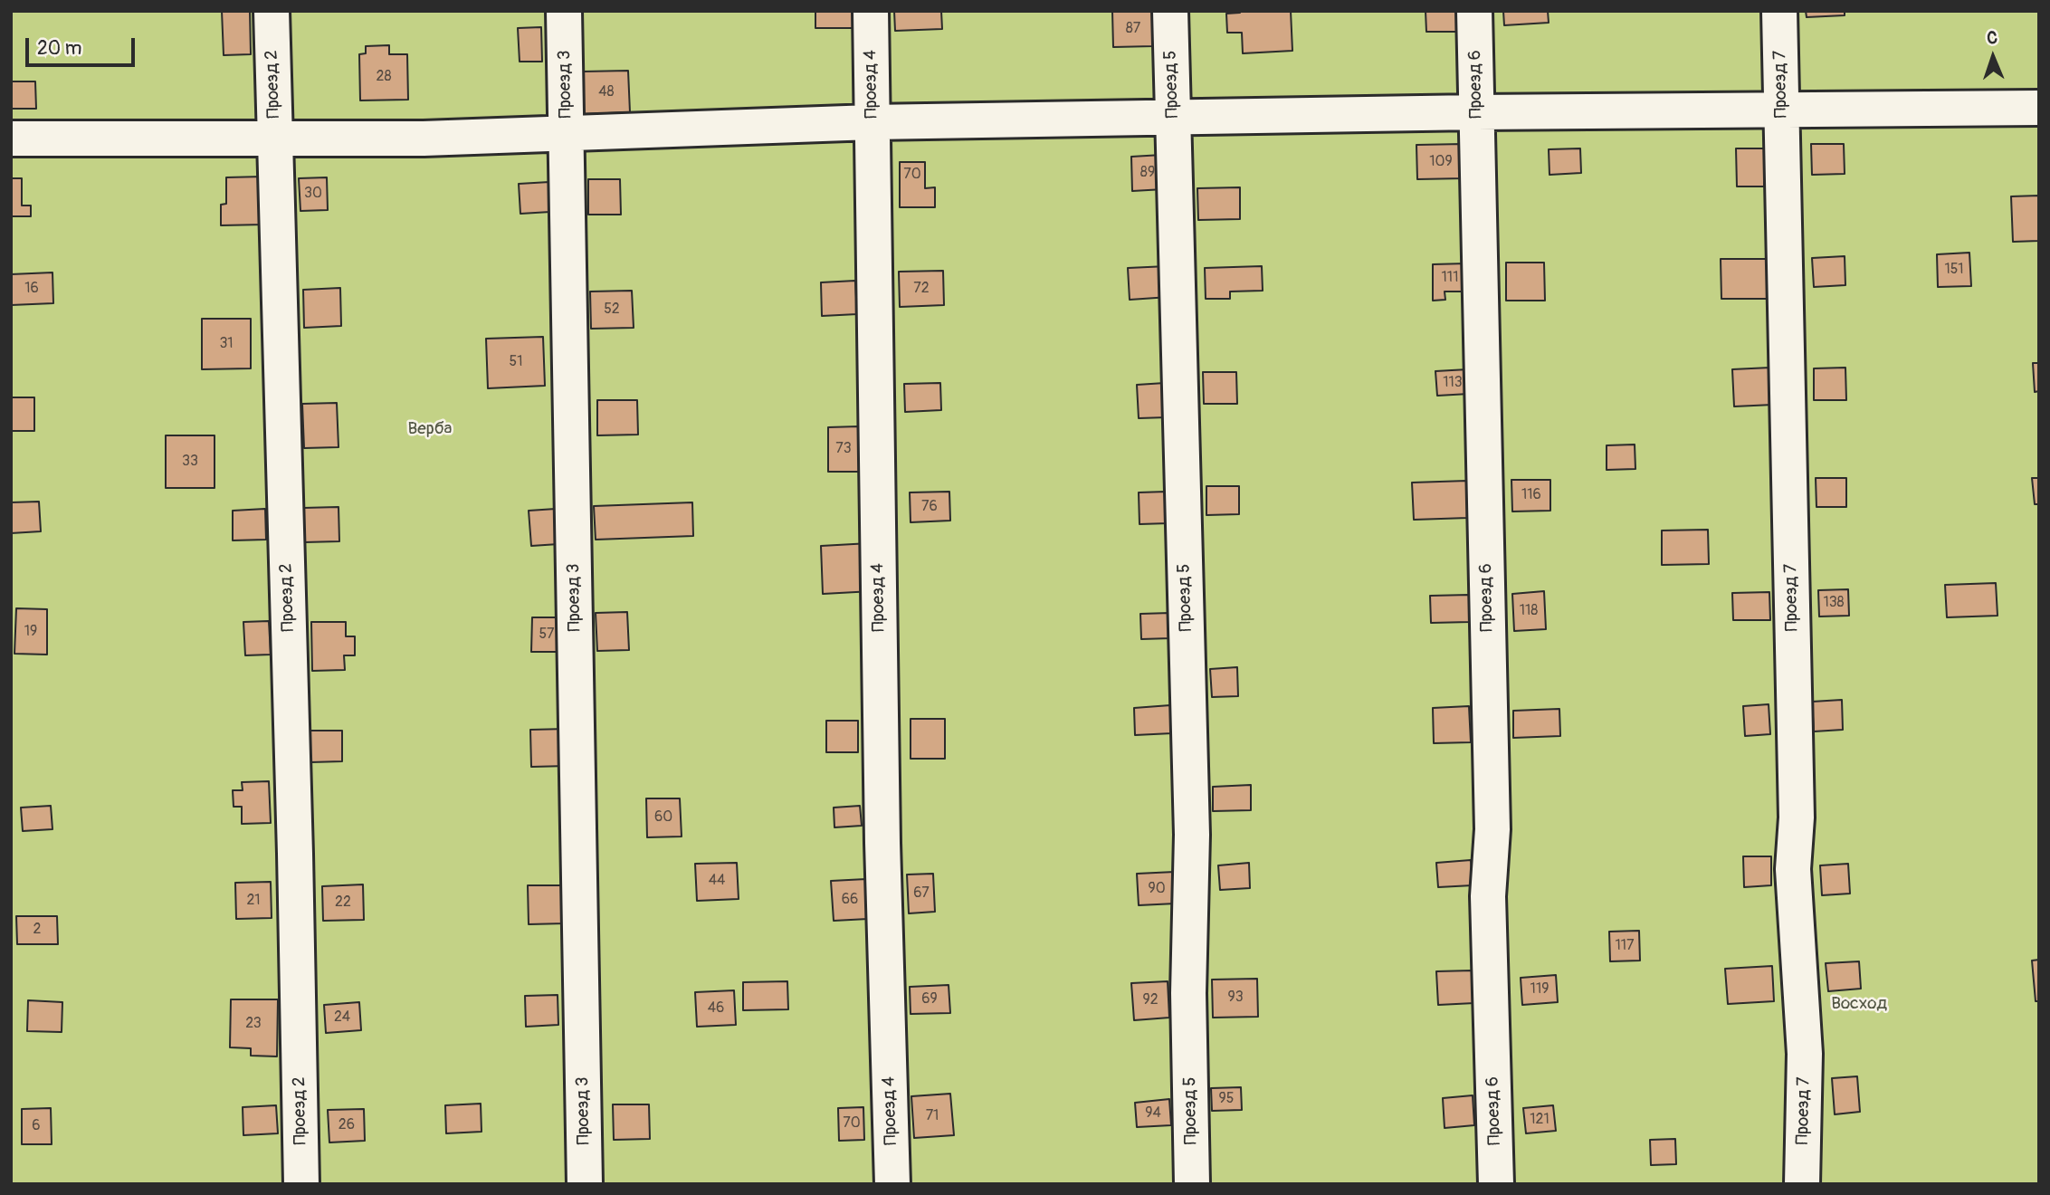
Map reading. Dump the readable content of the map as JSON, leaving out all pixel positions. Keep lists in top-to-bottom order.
{
  "streets": {
    "street": [
      "Проезд 2",
      "Проезд 3",
      "Проезд 4",
      "Проезд 5",
      "Проезд 6",
      "Проезд 7"
    ]
  },
  "parks": ["Верба", "Восход"],
  "house_numbers": [
    "87",
    "28",
    "48",
    "109",
    "89",
    "70",
    "30",
    "151",
    "111",
    "16",
    "72",
    "52",
    "31",
    "51",
    "113",
    "73",
    "33",
    "116",
    "76",
    "138",
    "118",
    "19",
    "57",
    "60",
    "44",
    "90",
    "67",
    "66",
    "21",
    "22",
    "2",
    "117",
    "119",
    "93",
    "69",
    "92",
    "46",
    "24",
    "23",
    "95",
    "94",
    "71",
    "121",
    "70",
    "26",
    "6"
  ],
  "scale_bar": "20 m",
  "north": "top"
}
